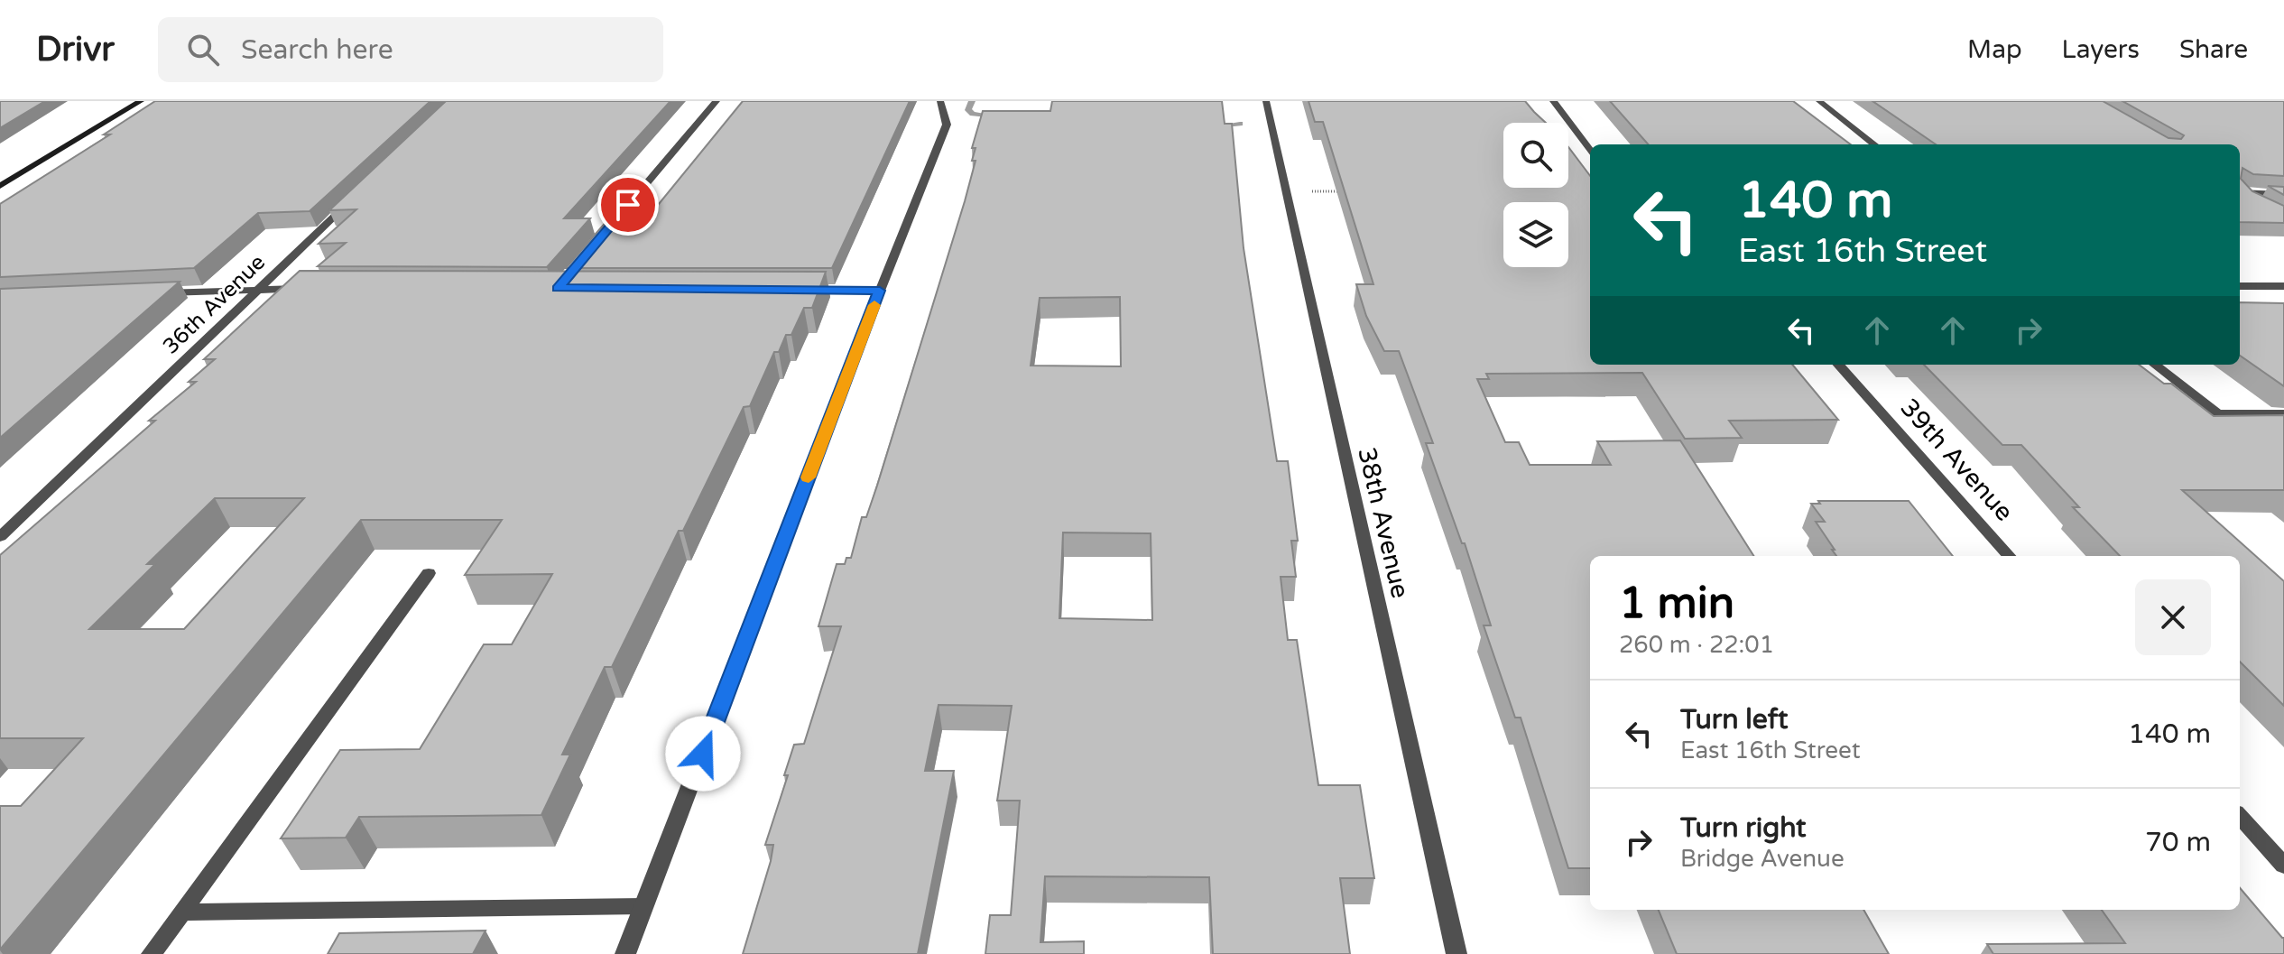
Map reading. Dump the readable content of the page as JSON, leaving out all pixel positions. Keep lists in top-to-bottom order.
{
  "streets": {
    "street": ["36th Avenue", "39th Avenue", "38th Avenue"]
  },
  "page": {
    "header": "Drivr",
    "search": "Search here",
    "nav": ["Map", "Layers", "Share"],
    "turn": ["140 m", "East 16th Street"],
    "heading": ["1 min", "260 m · 22:01"],
    "list": [
      {
        "name": "Turn left",
        "note": "East 16th Street",
        "value": "140 m"
      },
      {
        "name": "Turn right",
        "note": "Bridge Avenue",
        "value": "70 m"
      }
    ]
  }
}
